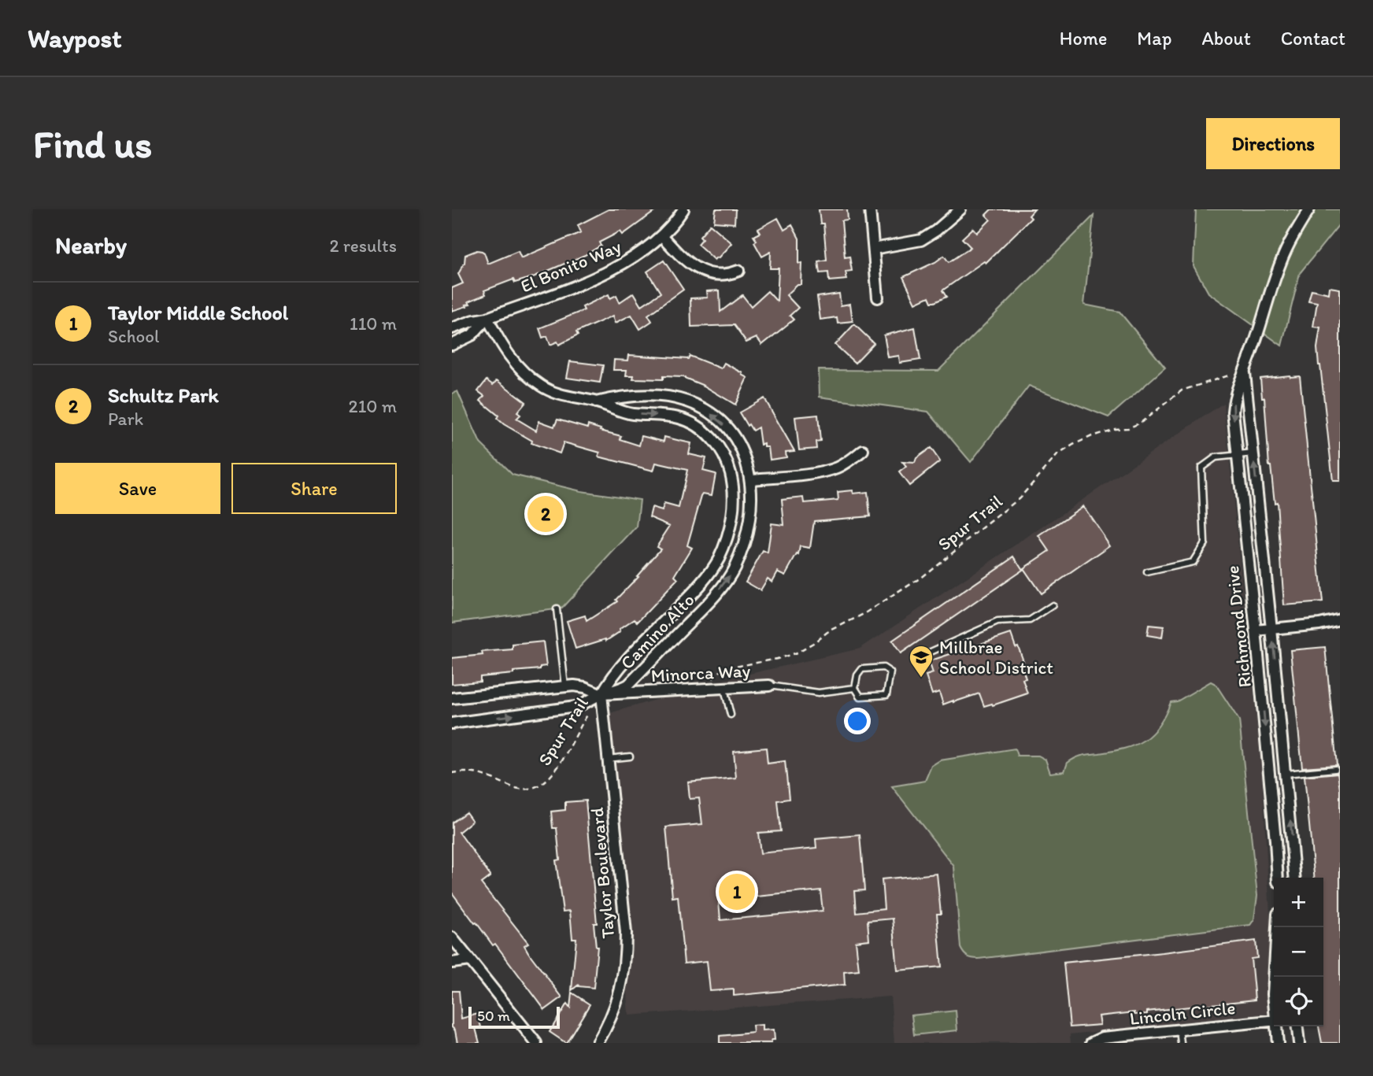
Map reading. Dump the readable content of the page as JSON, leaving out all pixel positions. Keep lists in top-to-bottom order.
{
  "streets": {
    "street": [
      "El Bonito Way",
      "Richmond Drive",
      "Camino Alto",
      "Minorca Way",
      "Taylor Boulevard",
      "Lincoln Circle"
    ],
    "path": ["Spur Trail"]
  },
  "crossings": [
    ["El Bonito Way", "Camino Alto"],
    ["Spur Trail", "Richmond Drive"],
    ["Spur Trail", "Minorca Way"],
    ["Camino Alto", "Minorca Way"],
    ["Camino Alto", "Taylor Boulevard"],
    ["Minorca Way", "Taylor Boulevard"]
  ],
  "places": {
    "school or university": ["Millbrae School District"]
  },
  "scale_bar": "50 m",
  "page": {
    "header": "Waypost",
    "nav": [
      "Home",
      "Map",
      "About",
      "Contact"
    ],
    "buttons": [
      "Directions",
      ["Save", "Share"]
    ],
    "title": "Find us",
    "heading": ["Nearby", "2 results"],
    "list": [
      {
        "mark": "1",
        "name": "Taylor Middle School",
        "note": "School",
        "value": "110 m"
      },
      {
        "mark": "2",
        "name": "Schultz Park",
        "note": "Park",
        "value": "210 m"
      }
    ],
    "pins": ["2", "1"],
    "map_buttons": ["+", "−"],
    "scale": "50 m"
  }
}
